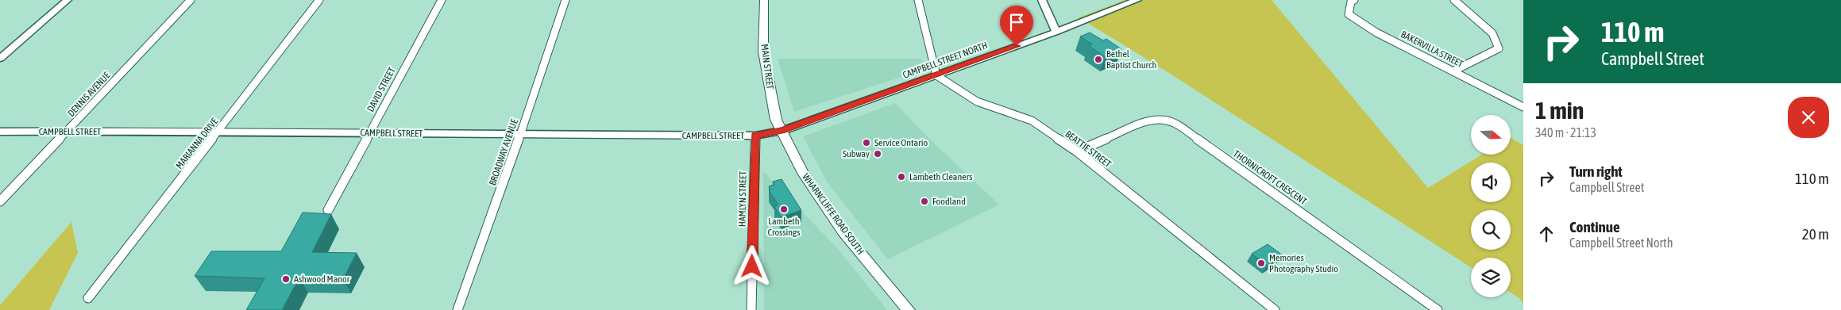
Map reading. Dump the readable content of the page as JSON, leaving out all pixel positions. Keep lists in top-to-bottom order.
{
  "streets": {
    "main road": ["MAIN STREET", "WHARNCLIFFE ROAD SOUTH"],
    "street": [
      "BAKERVILLA STREET",
      "CAMPBELL STREET NORTH",
      "DAVID STREET",
      "DENNIS AVENUE",
      "CAMPBELL STREET",
      "MARIANNA DRIVE",
      "BEATTIE STREET",
      "BROADWAY AVENUE",
      "THORNICROFT CRESCENT",
      "HAMLYN STREET"
    ]
  },
  "crossings": [
    ["CAMPBELL STREET NORTH", "MAIN STREET"],
    ["CAMPBELL STREET NORTH", "CAMPBELL STREET"],
    ["CAMPBELL STREET NORTH", "BEATTIE STREET"],
    ["CAMPBELL STREET NORTH", "WHARNCLIFFE ROAD SOUTH"],
    ["MAIN STREET", "CAMPBELL STREET"],
    ["MAIN STREET", "WHARNCLIFFE ROAD SOUTH"],
    ["DAVID STREET", "CAMPBELL STREET"],
    ["DENNIS AVENUE", "CAMPBELL STREET"],
    ["CAMPBELL STREET", "MARIANNA DRIVE"],
    ["CAMPBELL STREET", "BROADWAY AVENUE"],
    ["CAMPBELL STREET", "HAMLYN STREET"],
    ["CAMPBELL STREET", "WHARNCLIFFE ROAD SOUTH"],
    ["BEATTIE STREET", "THORNICROFT CRESCENT"]
  ],
  "places": [
    "Bethel Baptist Church",
    "Service Ontario",
    "Subway",
    "Lambeth Cleaners",
    "Foodland",
    "Lambeth Crossings",
    "Memories Photography Studio",
    "Ashwood Manor"
  ],
  "north": "right",
  "page": {
    "turn": ["110 m", "Campbell Street"],
    "heading": ["1 min", "340 m · 21:13"],
    "list": [
      {
        "name": "Turn right",
        "note": "Campbell Street",
        "value": "110 m"
      },
      {
        "name": "Continue",
        "note": "Campbell Street North",
        "value": "20 m"
      }
    ]
  }
}
